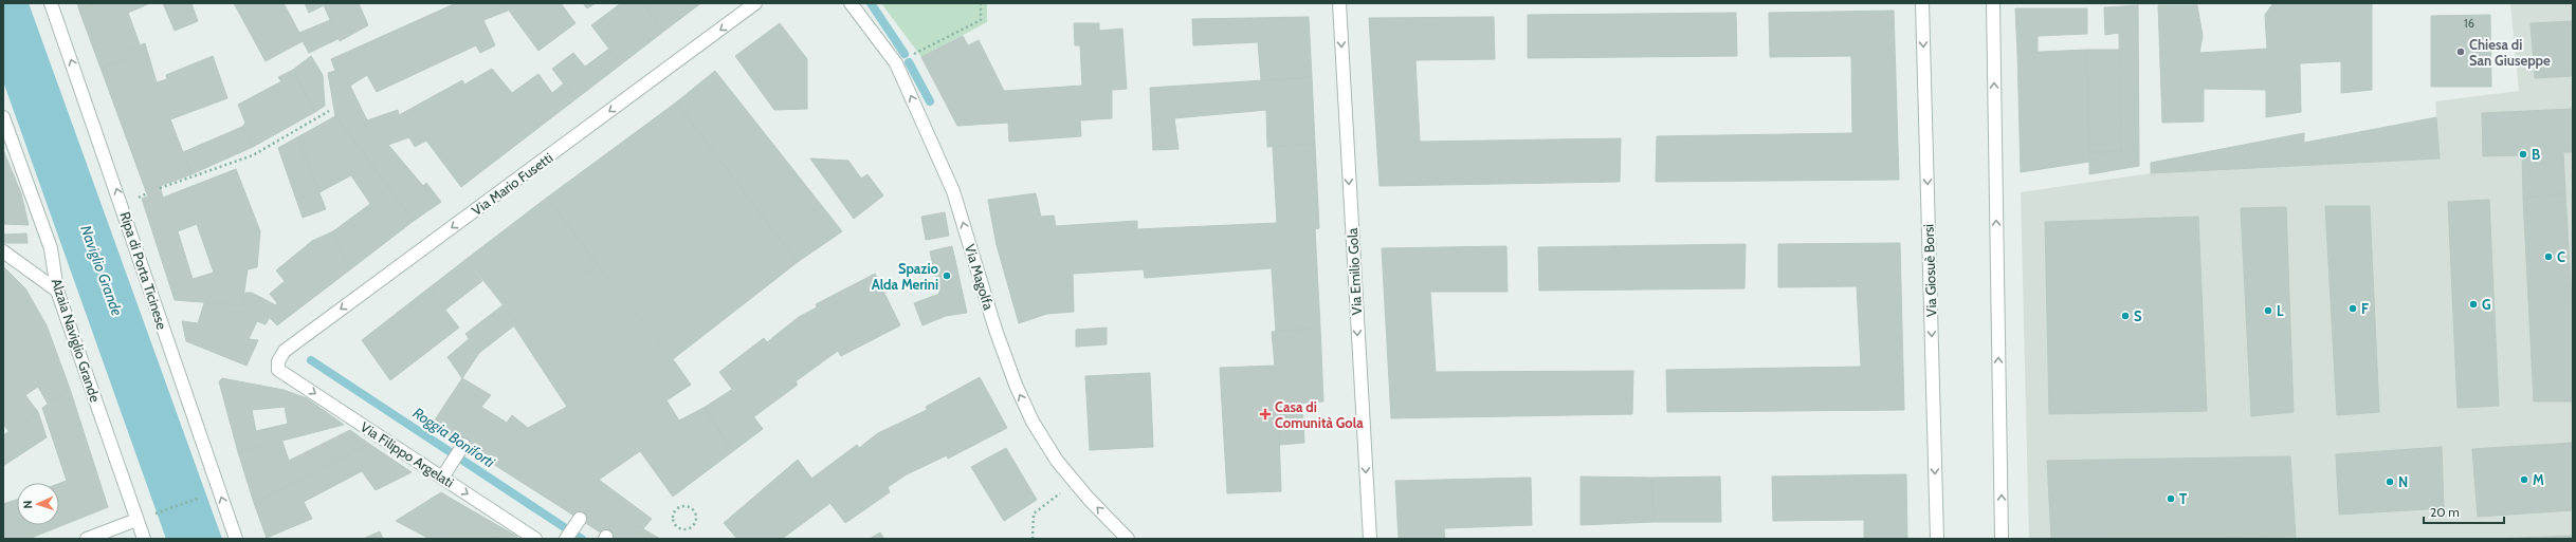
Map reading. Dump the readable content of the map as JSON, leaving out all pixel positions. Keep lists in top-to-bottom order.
{
  "streets": {
    "street": [
      "Via Mario Fusetti",
      "Ripa di Porta Ticinese",
      "Via Giosuè Borsi",
      "Via Emilio Gola",
      "Via Magolfa",
      "Alzaia Naviglio Grande",
      "Via Filippo Argelati"
    ]
  },
  "crossings": [
    ["Via Mario Fusetti", "Via Filippo Argelati"]
  ],
  "one_way": [
    "Via Mario Fusetti",
    "Ripa di Porta Ticinese",
    "Via Emilio Gola",
    "Via Magolfa",
    "Via Filippo Argelati"
  ],
  "water": ["Naviglio Grande", "Roggia Boniforti"],
  "places": {
    "other": [
      "Chiesa di San Giuseppe",
      "B",
      "C",
      "Spazio Alda Merini",
      "G",
      "F",
      "L",
      "S",
      "M",
      "N",
      "T"
    ],
    "health": ["Casa di Comunità Gola"]
  },
  "house_numbers": ["16"],
  "scale_bar": "20 m",
  "north": "left"
}
